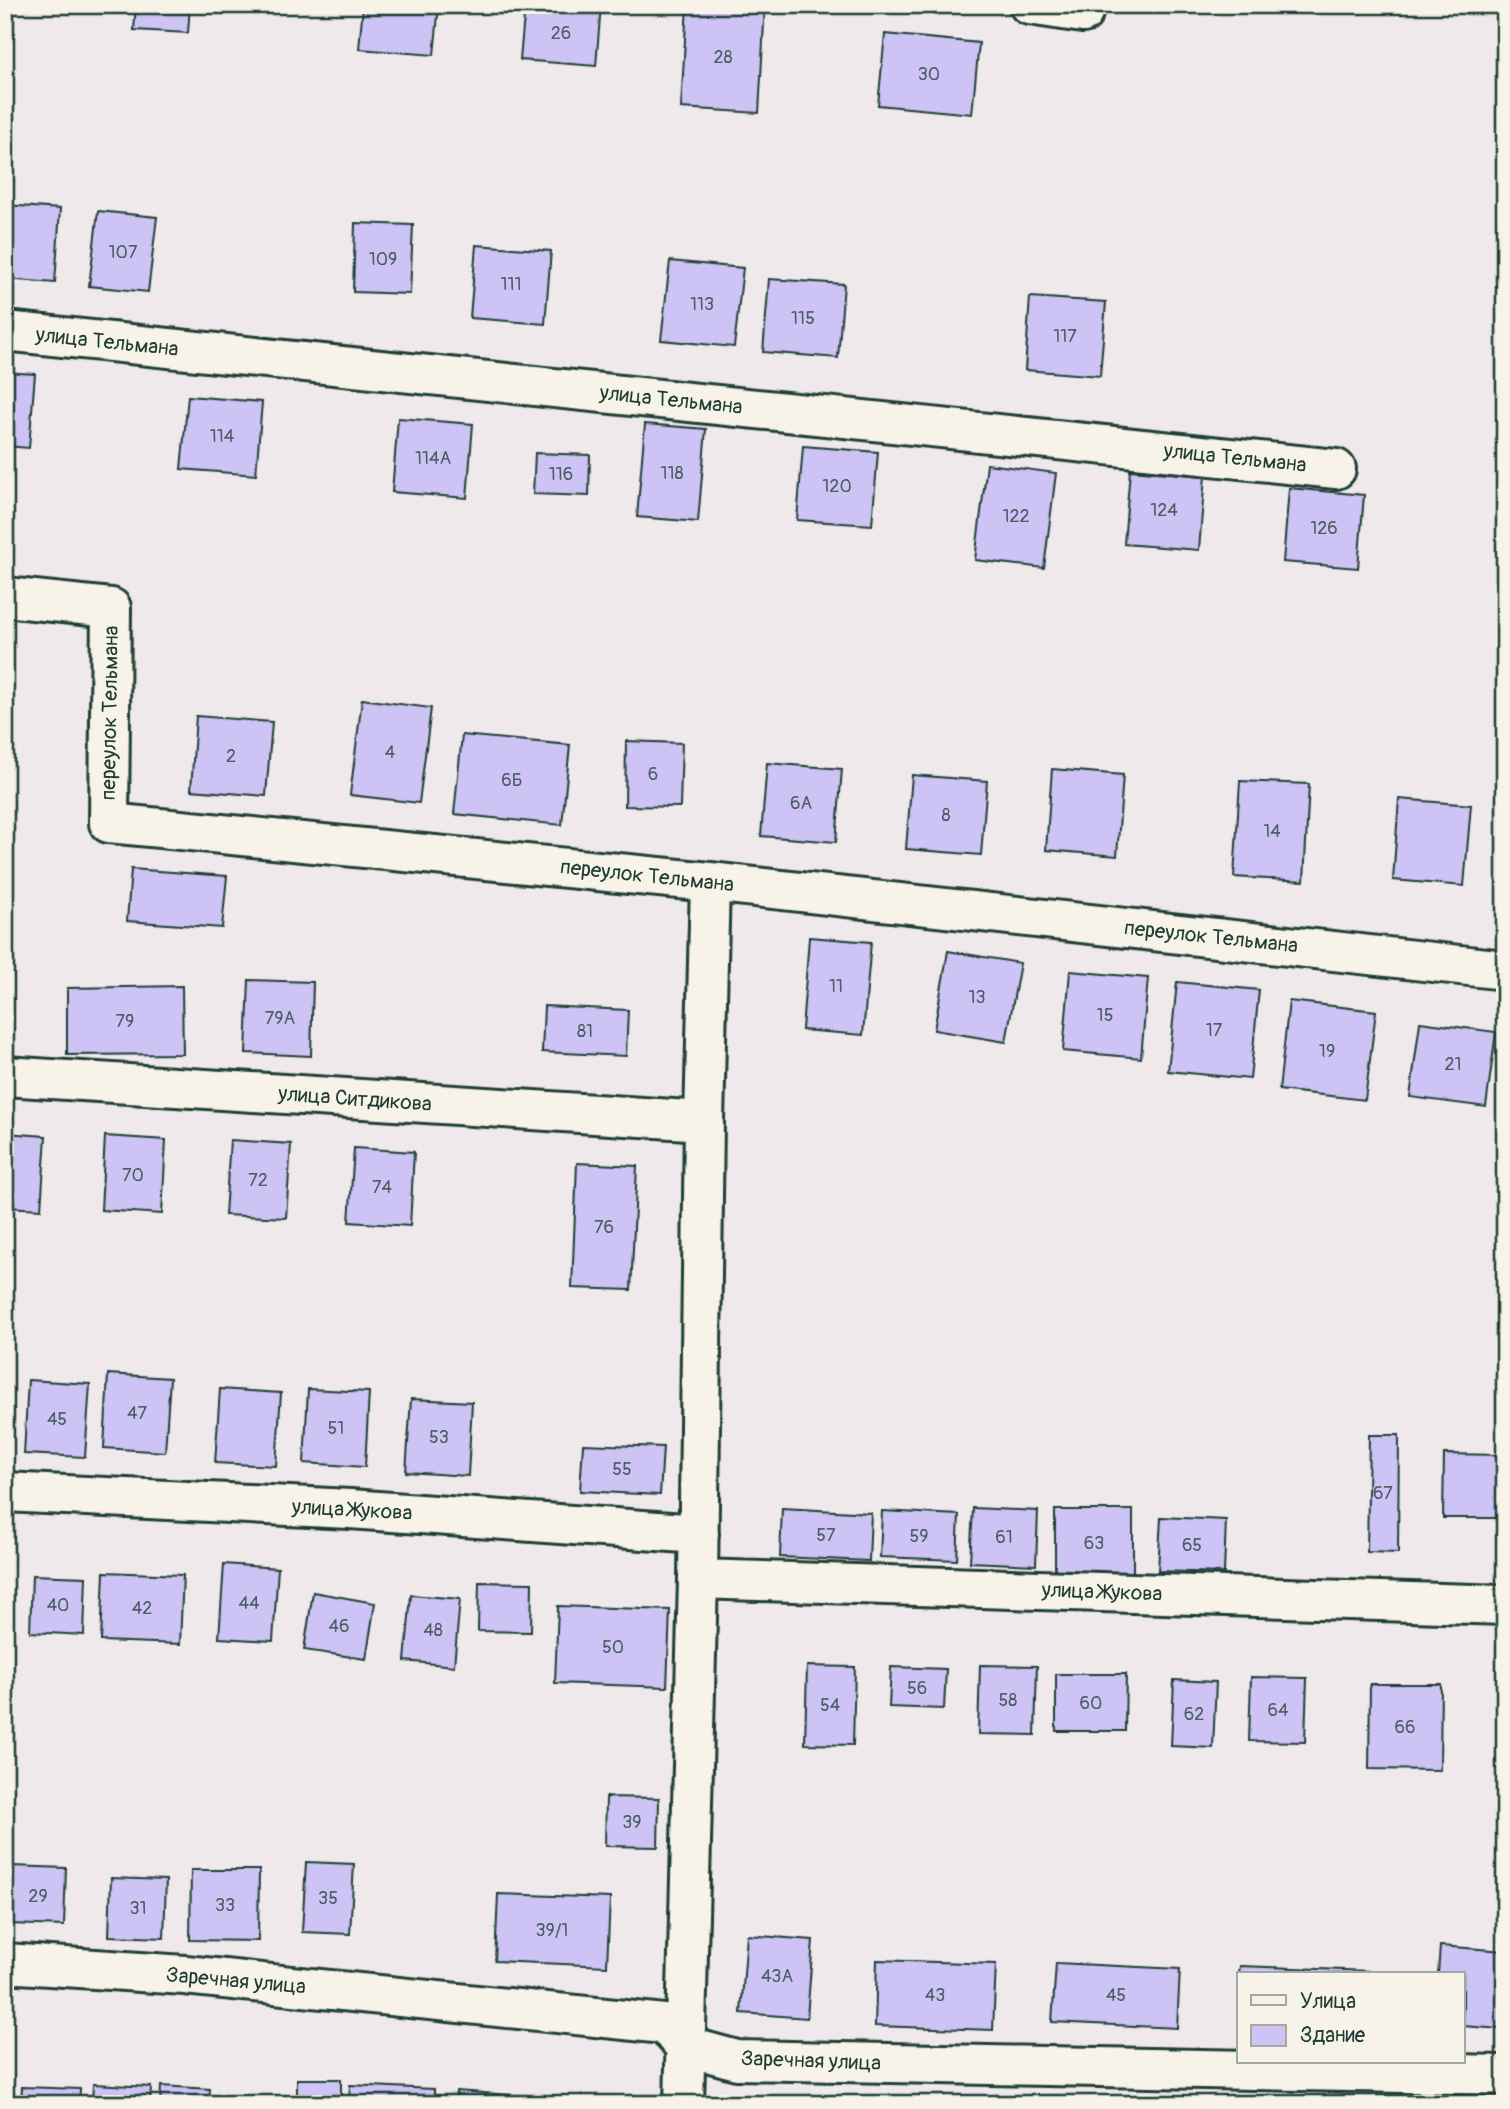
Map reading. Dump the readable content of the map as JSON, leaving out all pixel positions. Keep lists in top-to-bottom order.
{
  "streets": {
    "street": [
      "улица Тельмана",
      "переулок Тельмана",
      "улица Ситдикова",
      "улица Жукова",
      "Заречная улица"
    ]
  },
  "house_numbers": [
    "26",
    "28",
    "30",
    "107",
    "109",
    "111",
    "113",
    "115",
    "117",
    "114",
    "114А",
    "118",
    "116",
    "120",
    "124",
    "122",
    "126",
    "4",
    "2",
    "6",
    "6Б",
    "6А",
    "8",
    "14",
    "11",
    "13",
    "15",
    "79А",
    "79",
    "17",
    "81",
    "19",
    "21",
    "70",
    "72",
    "74",
    "76",
    "47",
    "45",
    "51",
    "53",
    "55",
    "67",
    "57",
    "59",
    "61",
    "63",
    "65",
    "44",
    "40",
    "42",
    "46",
    "48",
    "50",
    "56",
    "58",
    "60",
    "54",
    "64",
    "62",
    "66",
    "39",
    "29",
    "35",
    "33",
    "31",
    "39/1",
    "43А",
    "43",
    "45"
  ],
  "legend": ["Улица", "Здание"]
}
